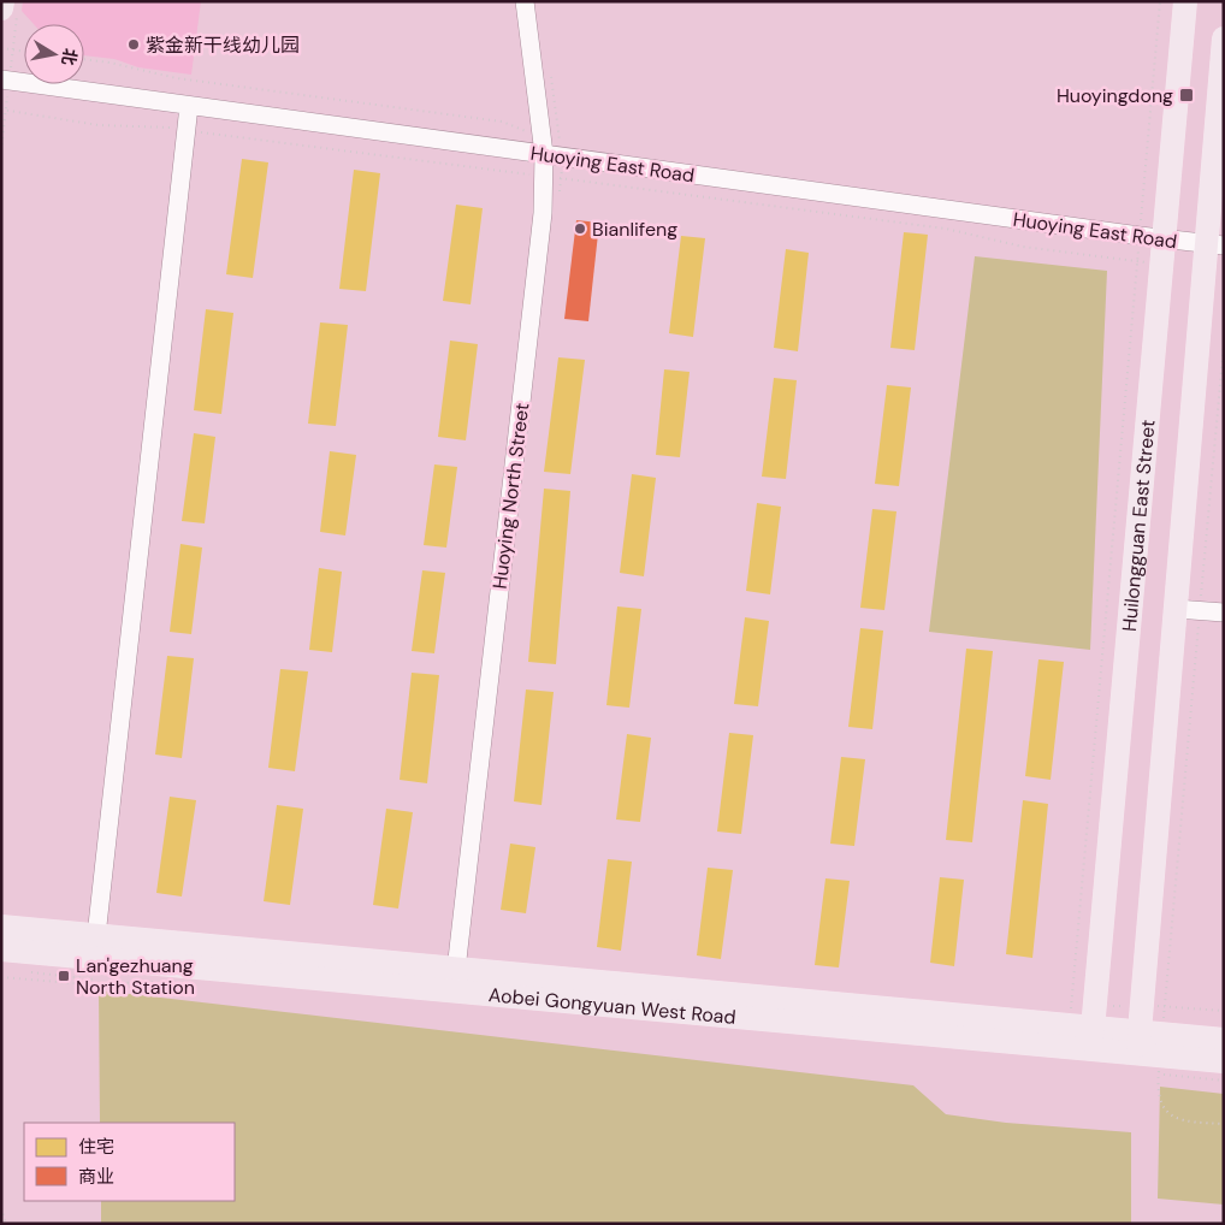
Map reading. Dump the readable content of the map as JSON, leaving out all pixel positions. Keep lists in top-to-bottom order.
{
  "streets": {
    "main road": ["Huilongguan East Street", "Aobei Gongyuan West Road"],
    "street": ["Huoying East Road", "Huoying North Street"]
  },
  "crossings": [
    ["Huoying East Road", "Huoying North Street"],
    ["Huoying East Road", "Huilongguan East Street"],
    ["Huoying North Street", "Aobei Gongyuan West Road"],
    ["Huilongguan East Street", "Aobei Gongyuan West Road"]
  ],
  "places": {
    "other": ["紫金新干线幼儿园", "Bianlifeng"],
    "transit": ["Huoyingdong", "Lan'gezhuang North Station"]
  },
  "legend": ["住宅", "商业"],
  "north": "right"
}
